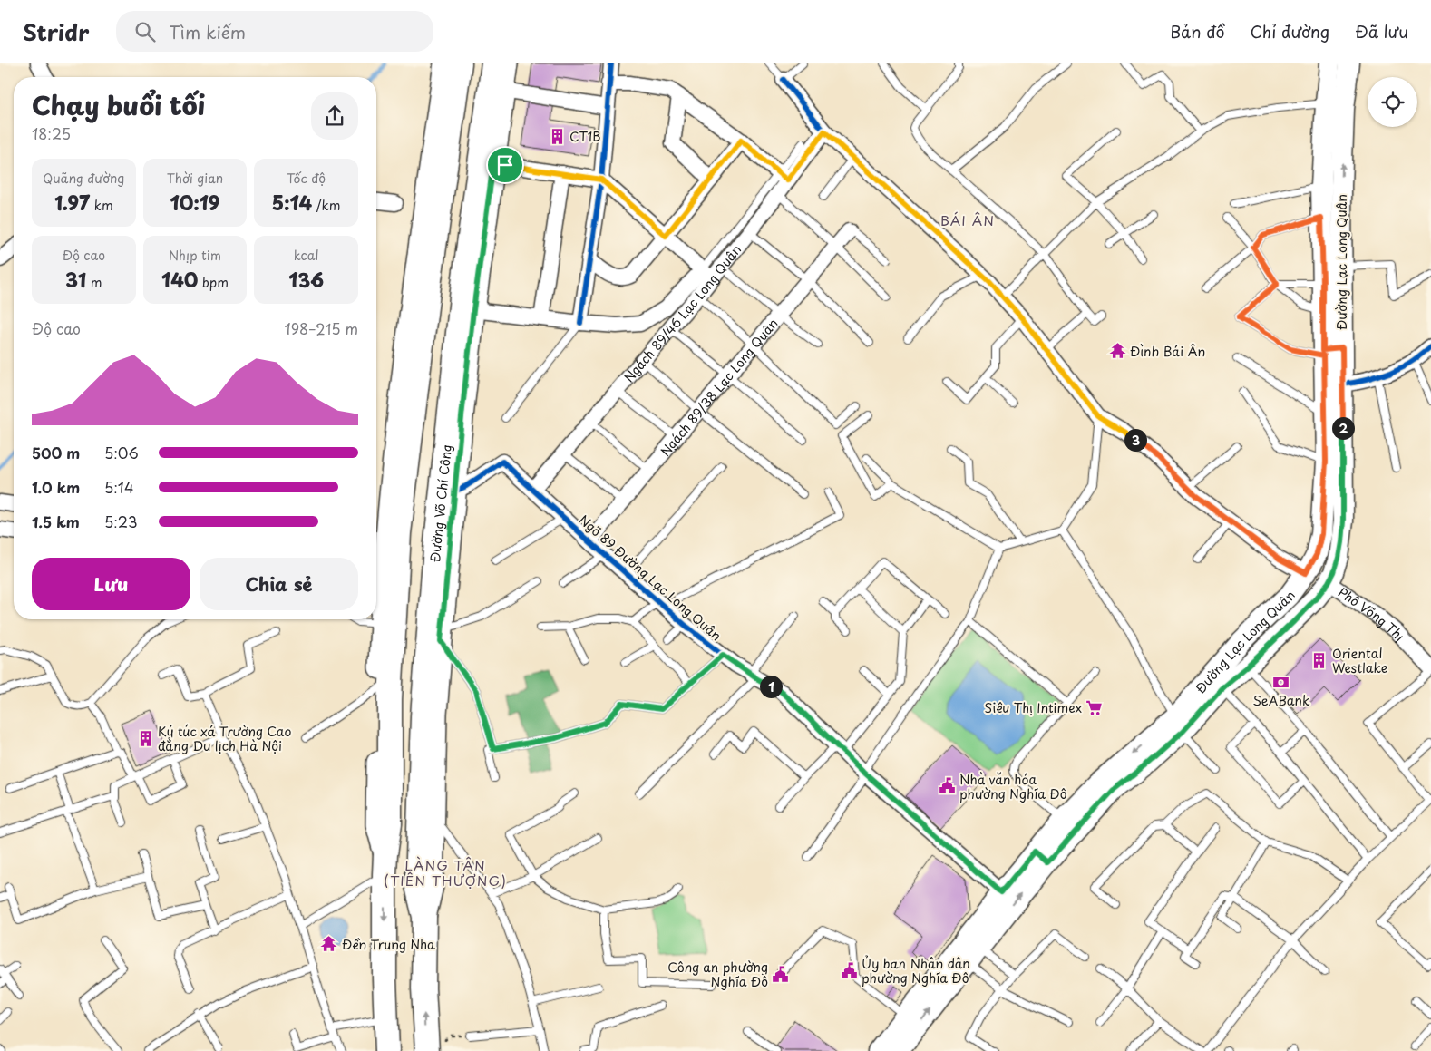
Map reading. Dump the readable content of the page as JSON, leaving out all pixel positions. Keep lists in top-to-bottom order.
{
  "streets": {
    "highway": ["Đường Võ Chí Công"],
    "main road": ["Đường Lạc Long Quân"],
    "street": [
      "Ngách 89/46 Lạc Long Quân",
      "Ngách 89/38 Lạc Long Quân",
      "Ngõ 89 Đường Lạc Long Quân",
      "Phố Võng Thị"
    ]
  },
  "crossings": [
    ["Đường Lạc Long Quân", "Ngõ 89 Đường Lạc Long Quân"],
    ["Đường Lạc Long Quân", "Phố Võng Thị"],
    ["Ngách 89/46 Lạc Long Quân", "Ngõ 89 Đường Lạc Long Quân"],
    ["Ngách 89/38 Lạc Long Quân", "Ngõ 89 Đường Lạc Long Quân"],
    ["Đường Võ Chí Công", "Ngõ 89 Đường Lạc Long Quân"]
  ],
  "districts": ["BÁI ÂN", "LÀNG TÂN (TIÊN THƯỢNG)"],
  "places": {
    "building": ["CT1B", "Oriental Westlake", "Ký túc xá Trường Cao đẳng Du lịch Hà Nội"],
    "temple": ["Đình Bái Ân", "Đền Trung Nha"],
    "bank": ["SeABank"],
    "supermarket": ["Siêu Thị Intimex"],
    "public building": ["Nhà văn hóa phường Nghĩa Đô", "Ủy ban Nhân dân phường Nghĩa Đô", "Công an phường Nghĩa Đô"]
  },
  "page": {
    "header": "Stridr",
    "search": "Tìm kiếm",
    "nav": ["Bản đồ", "Chỉ đường", "Đã lưu"],
    "heading": ["Chạy buổi tối", "18:25"],
    "stats": [
      ["Quãng đường", "1.97 km"],
      ["Thời gian", "10:19"],
      ["Tốc độ", "5:14 /km"],
      ["Độ cao", "31 m"],
      ["Nhịp tim", "140 bpm"],
      ["kcal", "136"]
    ],
    "chart": ["Độ cao", "198–215 m"],
    "pins": ["2", "3", "1"],
    "list": [
      {
        "name": "500 m",
        "note": "5:06"
      },
      {
        "name": "1.0 km",
        "note": "5:14"
      },
      {
        "name": "1.5 km",
        "note": "5:23"
      }
    ],
    "buttons": ["Lưu", "Chia sẻ"]
  }
}
